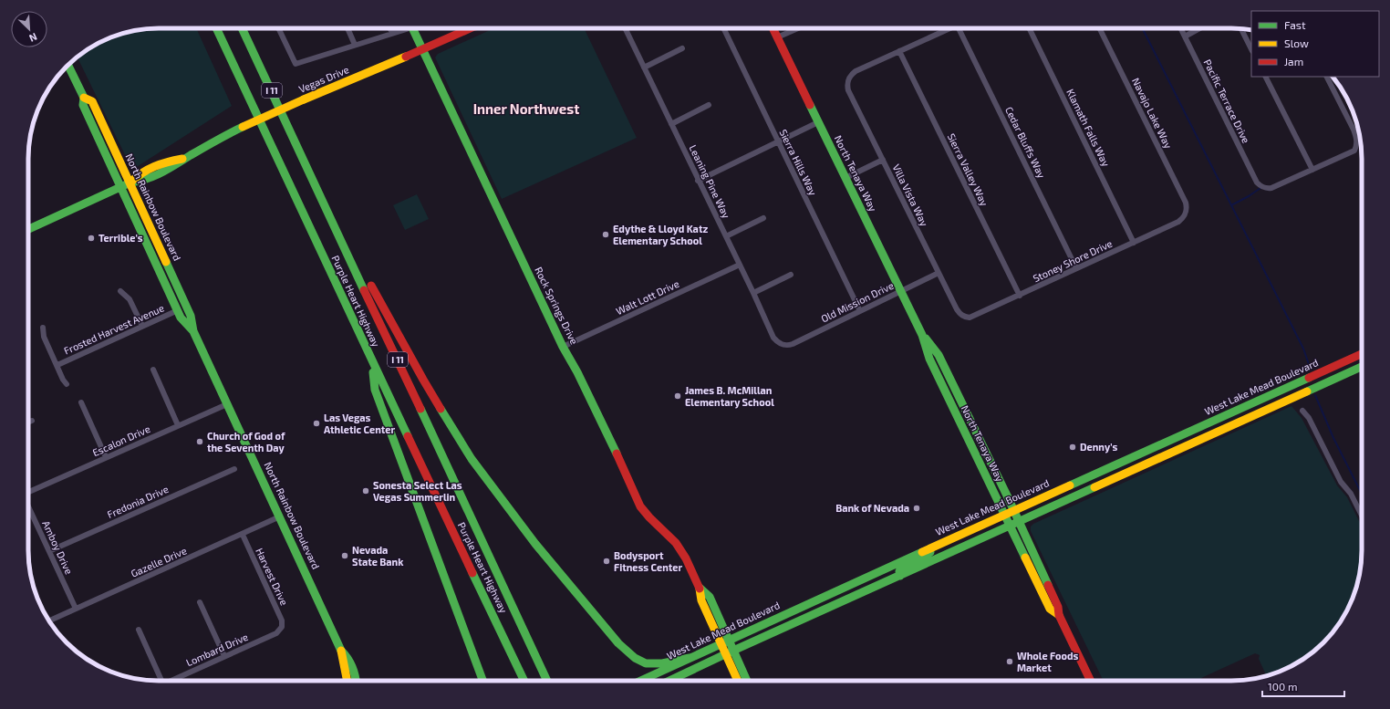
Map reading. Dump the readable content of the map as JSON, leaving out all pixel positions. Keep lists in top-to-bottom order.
{
  "streets": {
    "main road": [
      "Vegas Drive",
      "I 11",
      "North Tenaya Way",
      "North Rainbow Boulevard",
      "Purple Heart Highway",
      "Rock Springs Drive",
      "West Lake Mead Boulevard"
    ],
    "street": [
      "Pacific Terrace Drive",
      "Navajo Lake Way",
      "Klamath Falls Way",
      "Cedar Bluffs Way",
      "Sierra Hills Way",
      "Sierra Valley Way",
      "Leaning Pine Way",
      "Villa Vista Way",
      "Stoney Shore Drive",
      "Walt Lott Drive",
      "Old Mission Drive",
      "Frosted Harvest Avenue",
      "Escalon Drive",
      "Fredonia Drive",
      "Amboy Drive",
      "Gazelle Drive",
      "Harvest Drive",
      "Lombard Drive"
    ]
  },
  "crossings": [
    ["Vegas Drive", "North Rainbow Boulevard"],
    ["Vegas Drive", "Rock Springs Drive"],
    ["Navajo Lake Way", "Stoney Shore Drive"],
    ["Klamath Falls Way", "Stoney Shore Drive"],
    ["Cedar Bluffs Way", "Stoney Shore Drive"],
    ["Sierra Hills Way", "Old Mission Drive"],
    ["Sierra Valley Way", "Villa Vista Way"],
    ["Sierra Valley Way", "Stoney Shore Drive"],
    ["North Tenaya Way", "Old Mission Drive"],
    ["North Tenaya Way", "West Lake Mead Boulevard"],
    ["Leaning Pine Way", "Walt Lott Drive"],
    ["Leaning Pine Way", "Old Mission Drive"],
    ["Villa Vista Way", "Stoney Shore Drive"],
    ["Villa Vista Way", "Old Mission Drive"],
    ["North Rainbow Boulevard", "Frosted Harvest Avenue"],
    ["North Rainbow Boulevard", "Escalon Drive"],
    ["North Rainbow Boulevard", "Gazelle Drive"],
    ["Walt Lott Drive", "Rock Springs Drive"],
    ["Rock Springs Drive", "West Lake Mead Boulevard"],
    ["Fredonia Drive", "Amboy Drive"],
    ["Amboy Drive", "Gazelle Drive"],
    ["Gazelle Drive", "Harvest Drive"],
    ["Harvest Drive", "Lombard Drive"]
  ],
  "districts": ["Inner Northwest"],
  "places": [
    "Edythe & Lloyd Katz Elementary School",
    "Terrible's",
    "James B. McMillan Elementary School",
    "Las Vegas Athletic Center",
    "Church of God of the Seventh Day",
    "Denny's",
    "Sonesta Select Las Vegas Summerlin",
    "Bank of Nevada",
    "Nevada State Bank",
    "Bodysport Fitness Center",
    "Whole Foods Market"
  ],
  "legend": ["Fast", "Slow", "Jam"],
  "scale_bar": "100 m",
  "north": "bottom right"
}
